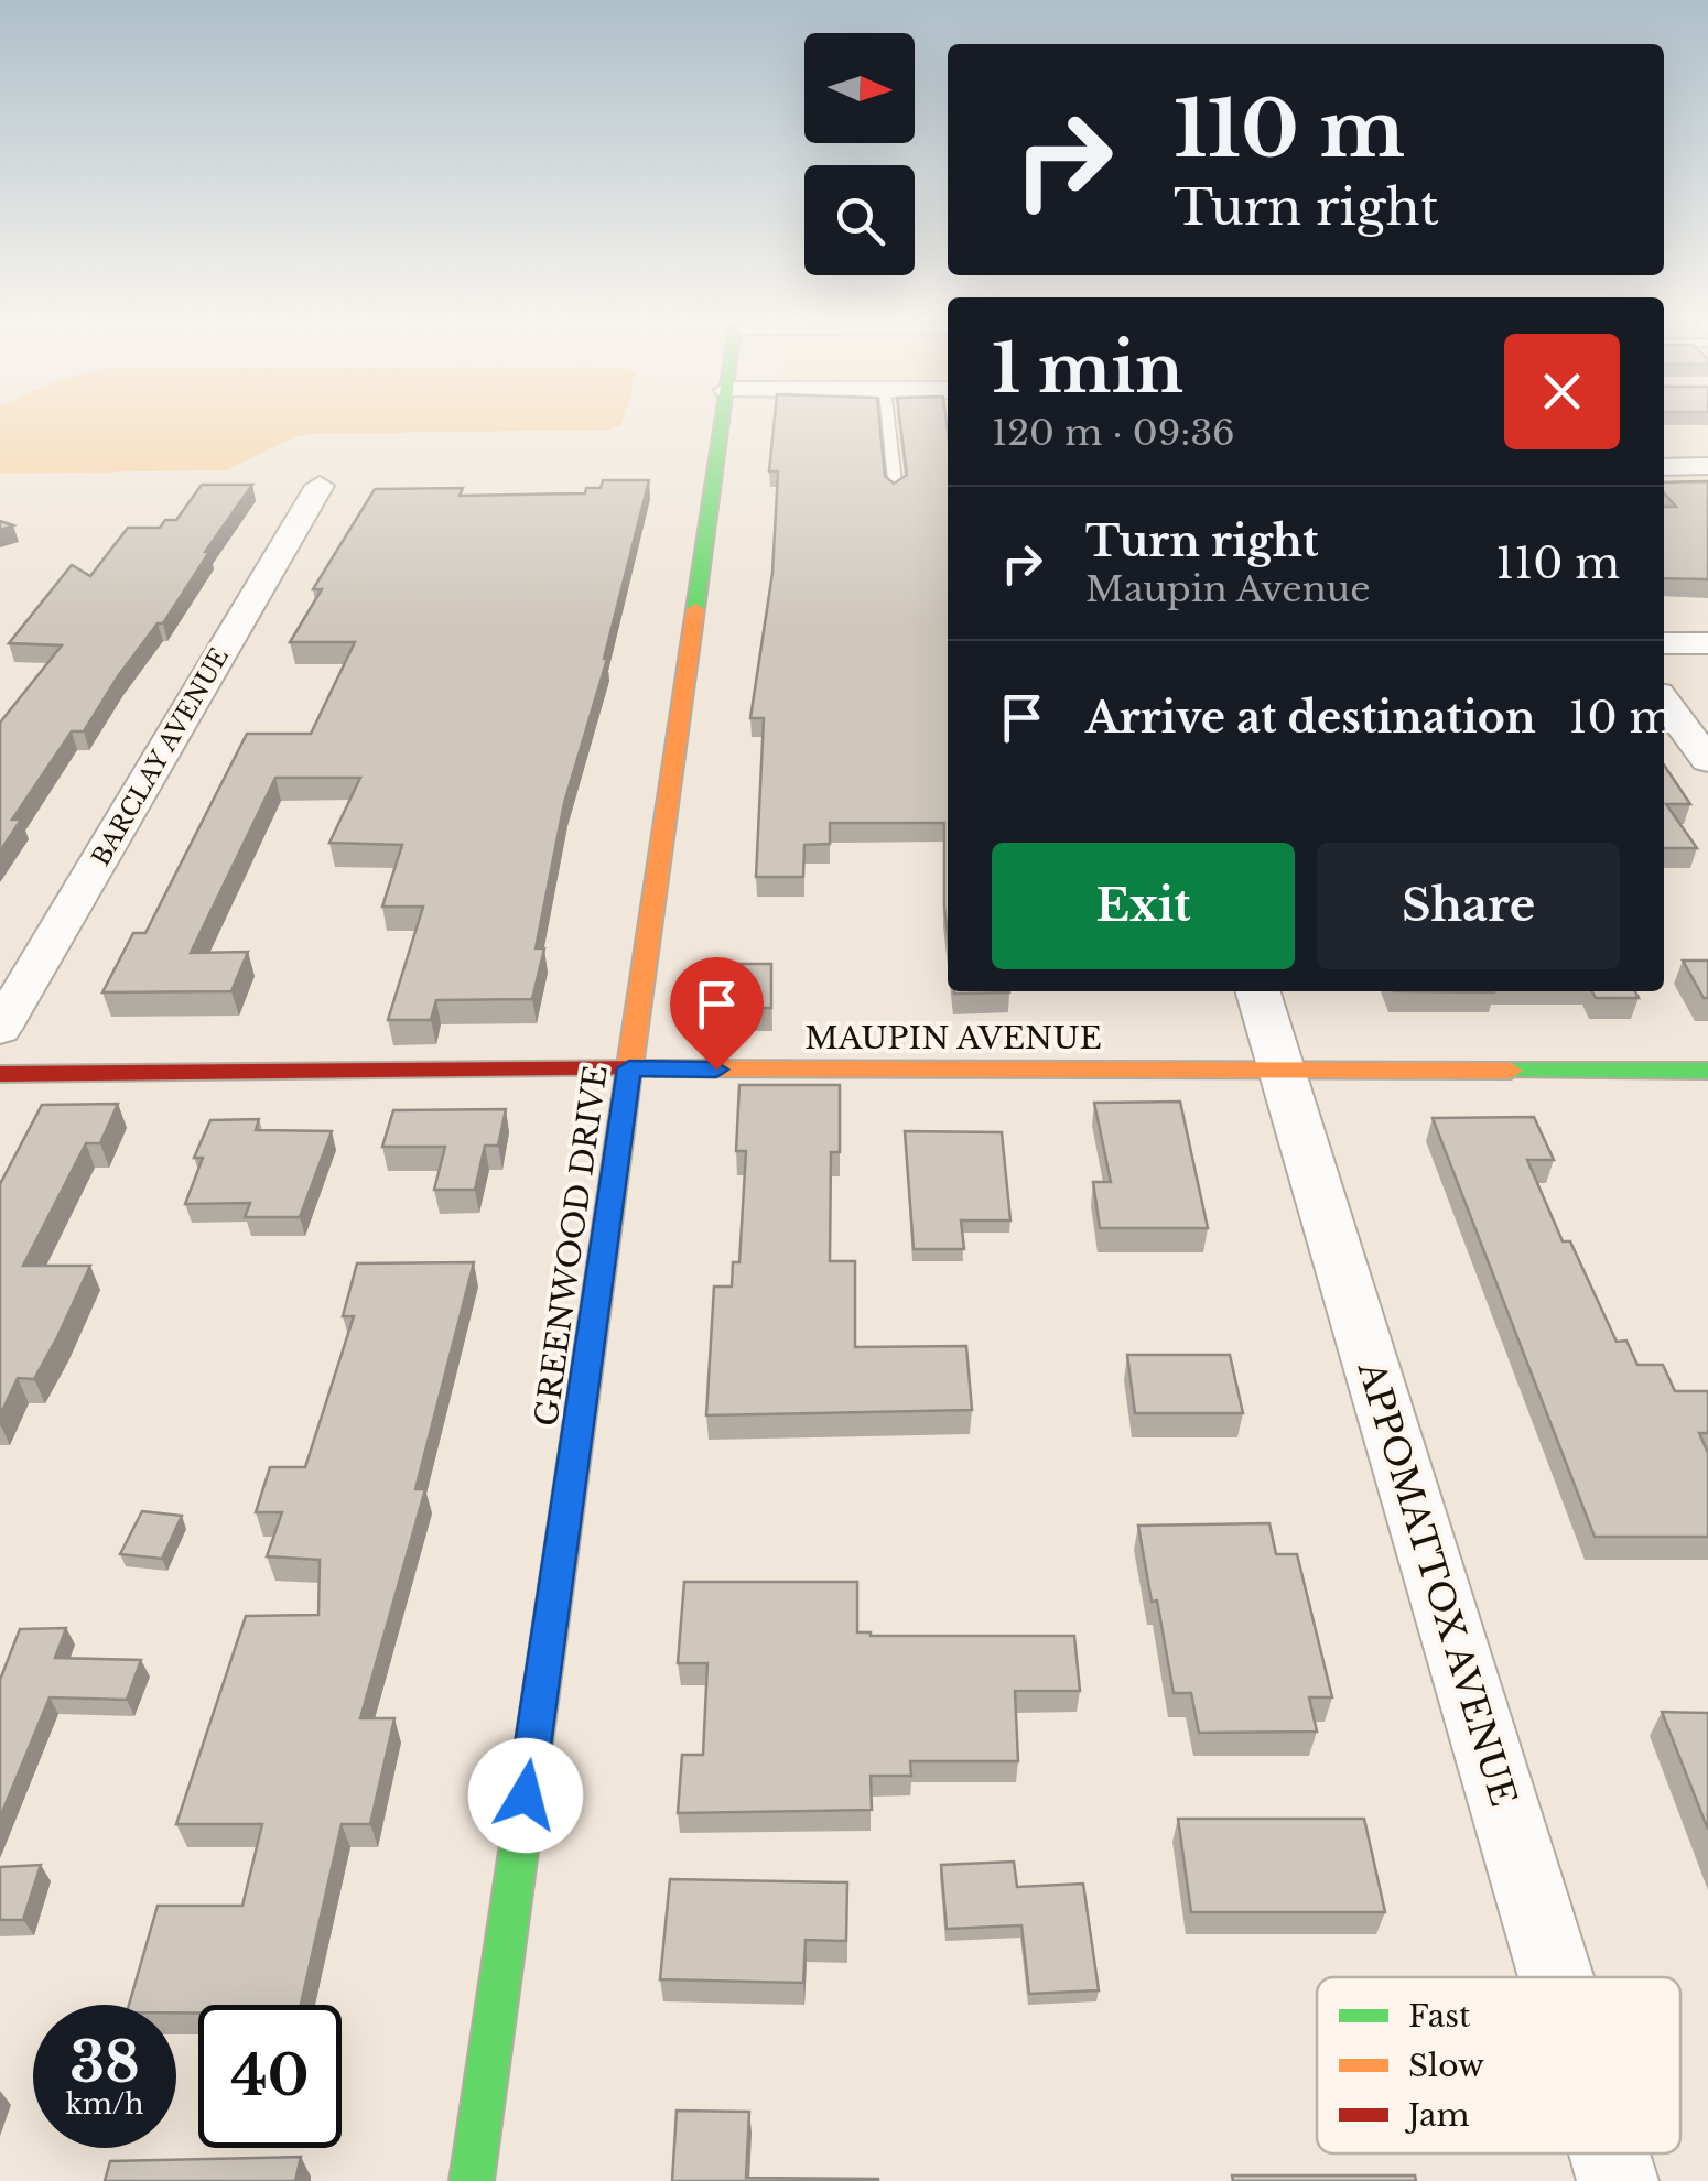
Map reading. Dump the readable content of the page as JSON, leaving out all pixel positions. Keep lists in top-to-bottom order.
{
  "streets": {
    "street": [
      "BARCLAY AVENUE",
      "MAUPIN AVENUE",
      "GREENWOOD DRIVE",
      "APPOMATTOX AVENUE"
    ]
  },
  "crossings": [
    ["MAUPIN AVENUE", "GREENWOOD DRIVE"],
    ["MAUPIN AVENUE", "APPOMATTOX AVENUE"]
  ],
  "legend": ["Fast", "Slow", "Jam"],
  "north": "right",
  "page": {
    "turn": ["110 m", "Turn right"],
    "heading": ["1 min", "120 m · 09:36"],
    "list": [
      {
        "name": "Turn right",
        "note": "Maupin Avenue",
        "value": "110 m"
      },
      {
        "name": "Arrive at destination",
        "value": "10 m"
      }
    ],
    "buttons": ["Exit", "Share"],
    "speed": "38 km/h",
    "limit": "40"
  }
}
